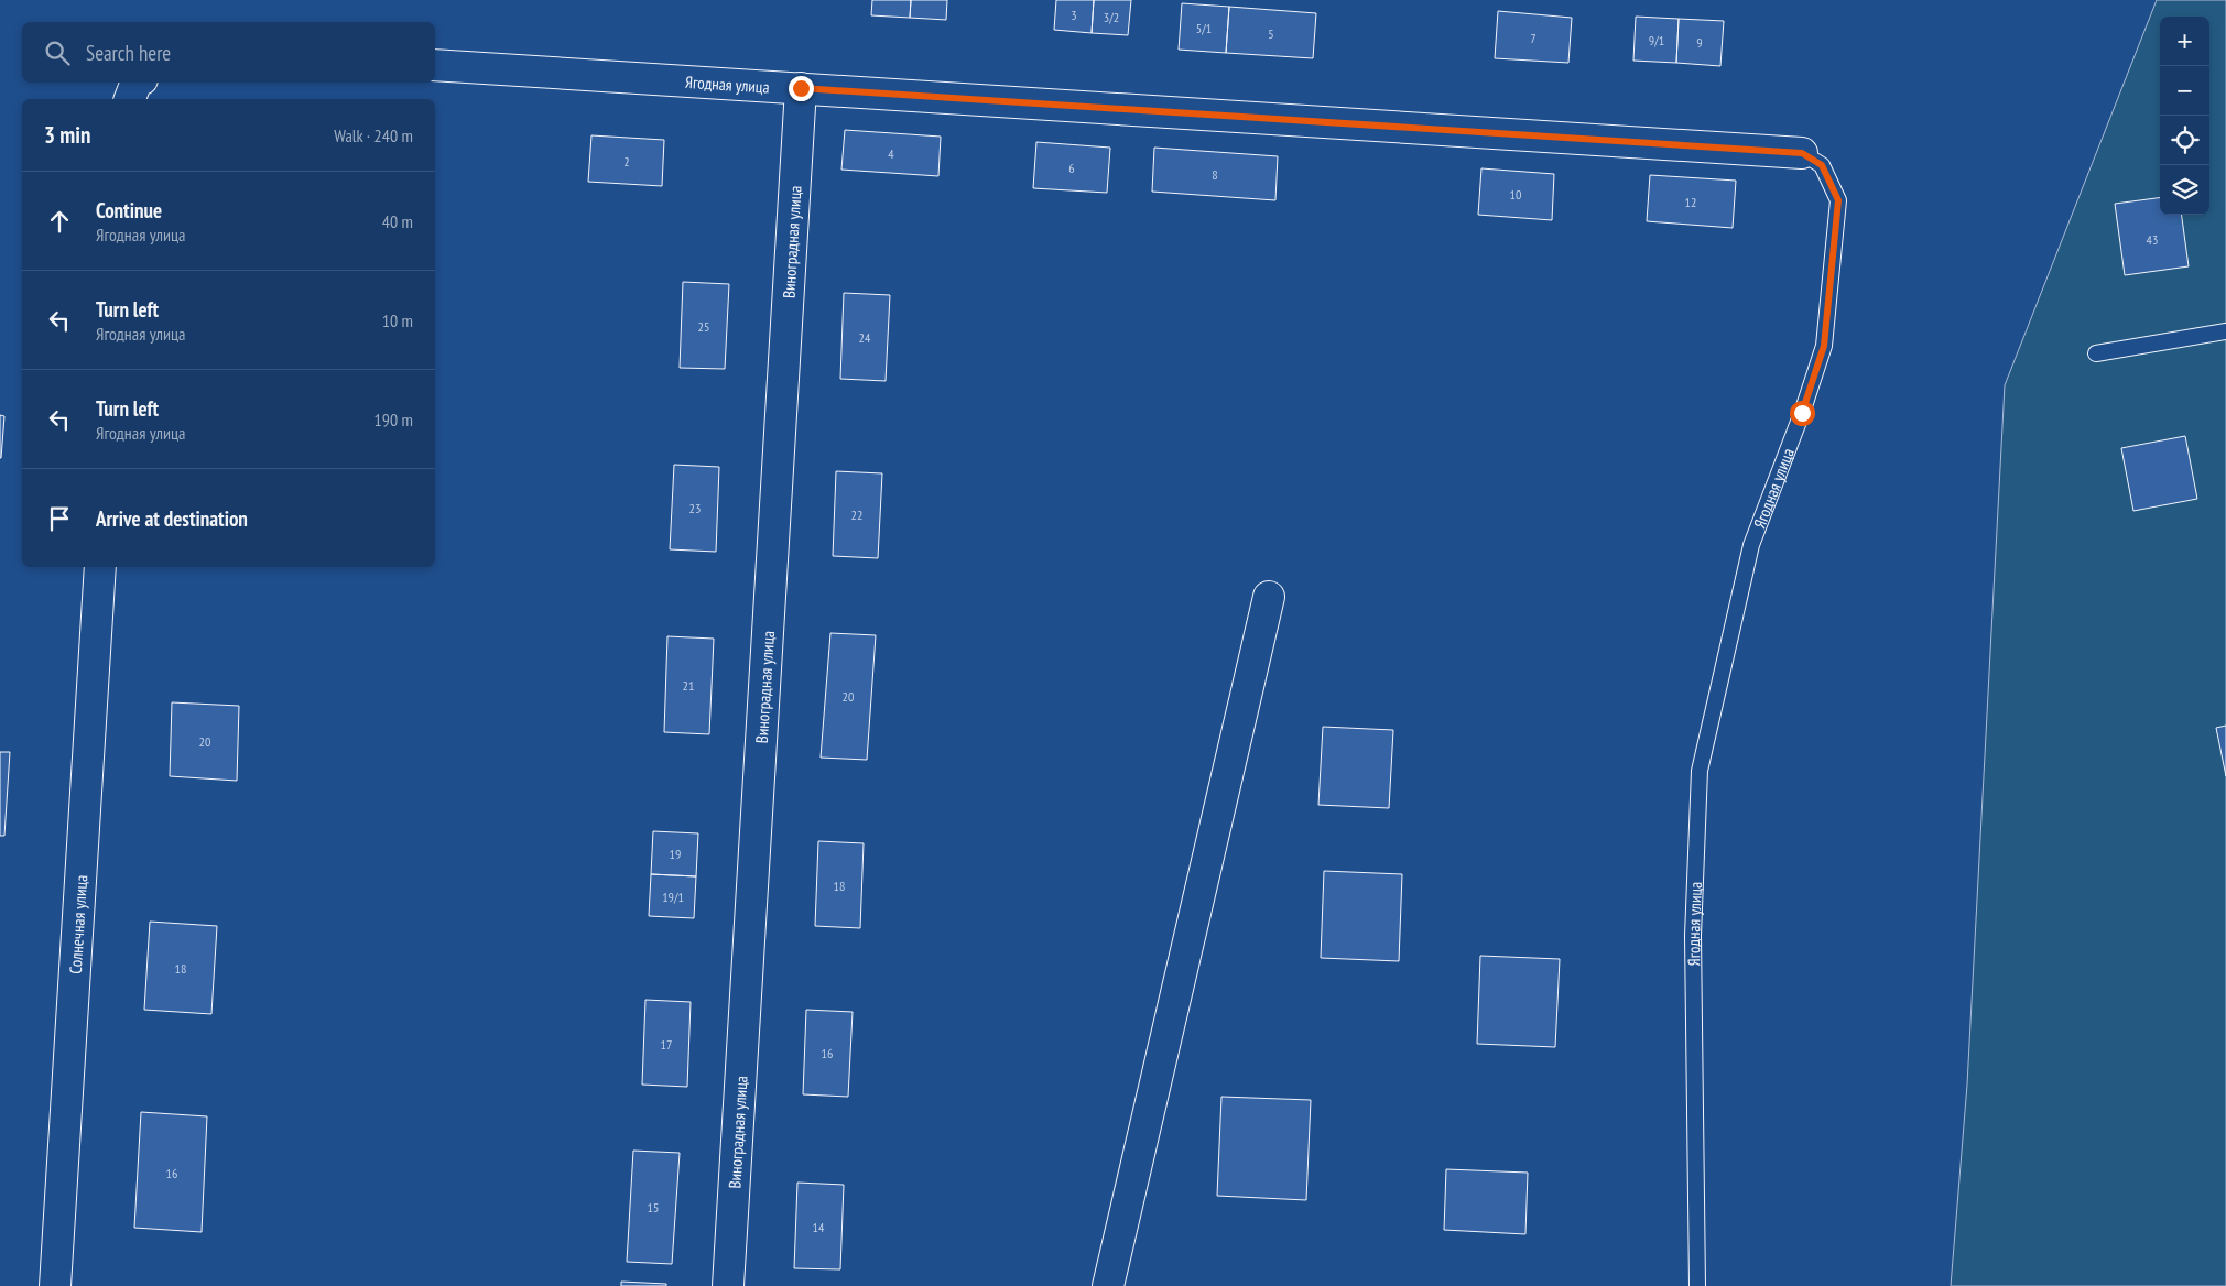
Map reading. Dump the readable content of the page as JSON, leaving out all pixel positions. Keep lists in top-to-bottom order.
{
  "streets": {
    "street": ["Ягодная улица", "Виноградная улица", "Солнечная улица"]
  },
  "crossings": [
    ["Ягодная улица", "Виноградная улица"]
  ],
  "house_numbers": [
    "3",
    "3/2",
    "5/1",
    "5",
    "7",
    "9/1",
    "9",
    "4",
    "2",
    "6",
    "8",
    "10",
    "12",
    "43",
    "25",
    "24",
    "23",
    "22",
    "21",
    "20",
    "20",
    "19",
    "18",
    "19/1",
    "18",
    "17",
    "16",
    "16",
    "15",
    "14"
  ],
  "page": {
    "map_buttons": ["+", "−"],
    "search": "Search here",
    "heading": ["3 min", "Walk · 240 m"],
    "list": [
      ["Continue", "Ягодная улица", "40 m"],
      ["Turn left", "Ягодная улица", "10 m"],
      ["Turn left", "Ягодная улица", "190 m"],
      "Arrive at destination"
    ]
  }
}
